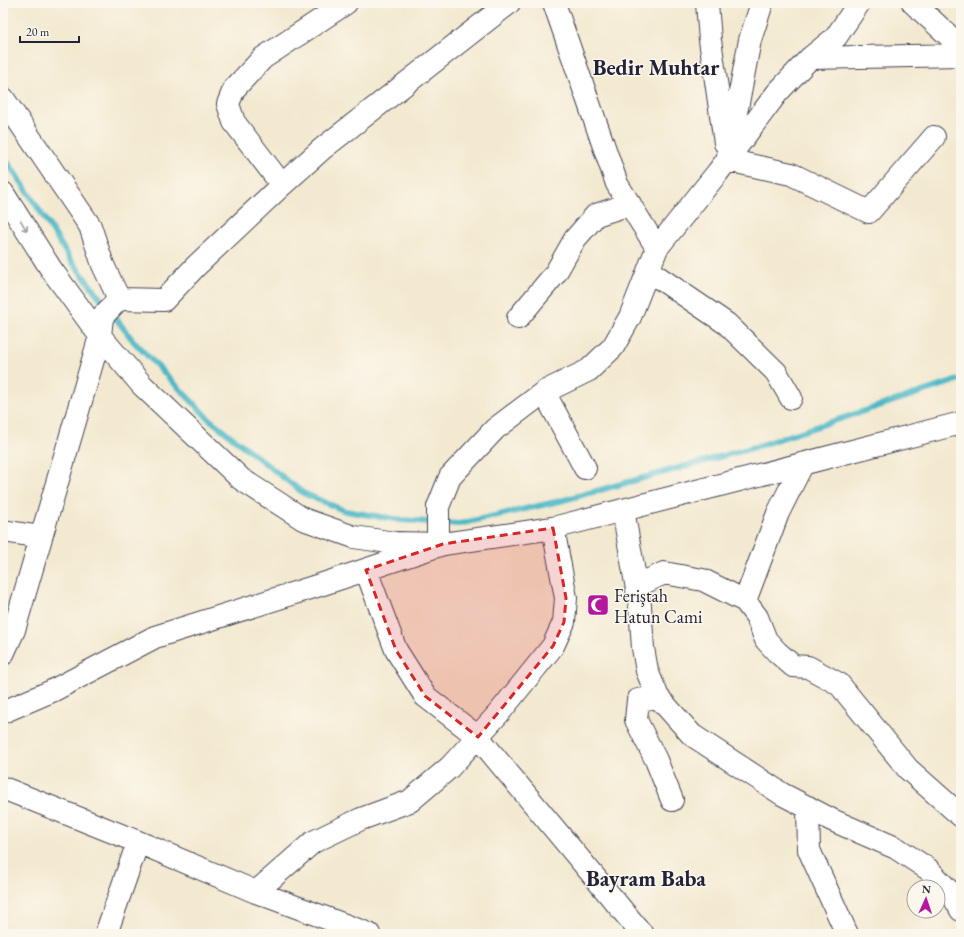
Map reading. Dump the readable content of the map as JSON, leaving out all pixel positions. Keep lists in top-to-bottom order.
{
  "districts": ["Bedir Muhtar", "Bayram Baba"],
  "places": {
    "mosque": ["Feriştah Hatun Cami"]
  },
  "scale_bar": "20 m",
  "north": "top"
}
